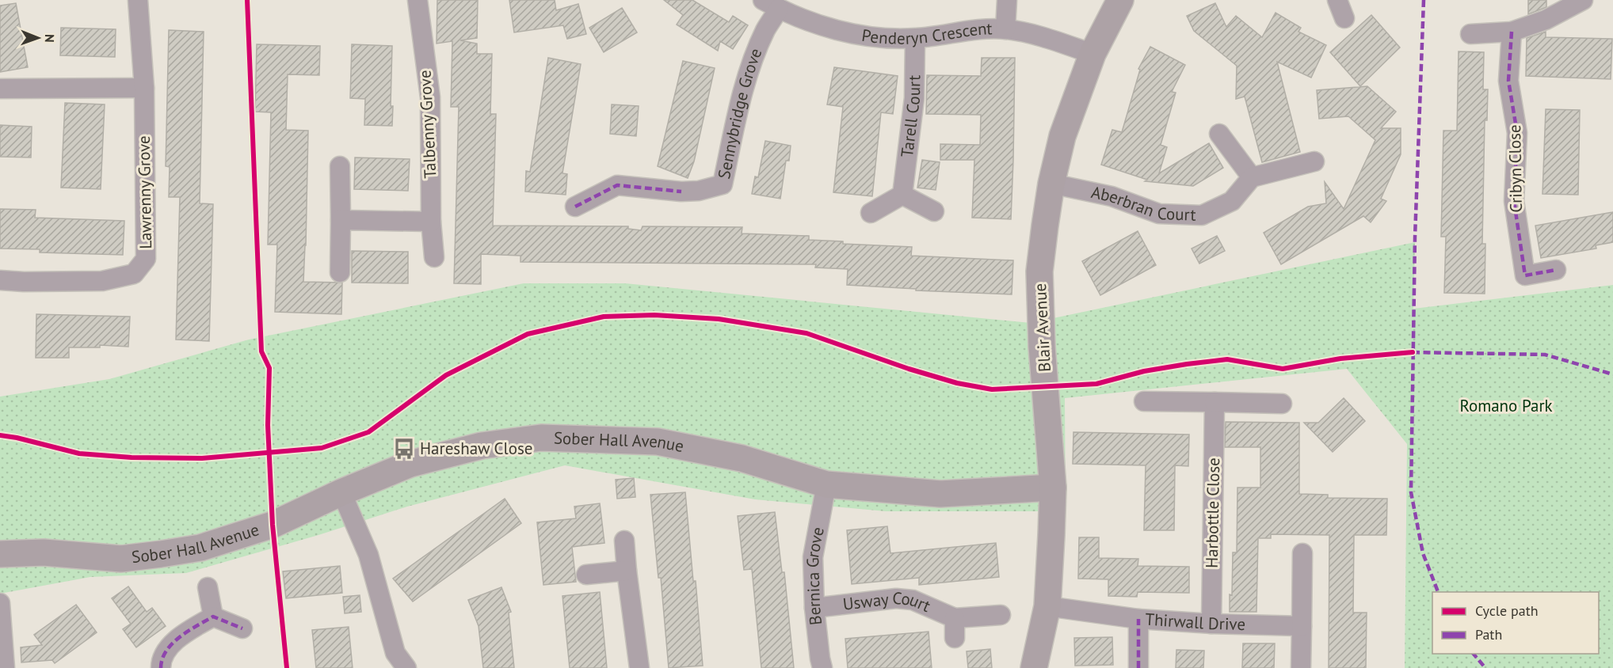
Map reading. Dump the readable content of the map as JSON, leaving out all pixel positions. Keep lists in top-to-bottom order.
{
  "streets": {
    "street": [
      "Penderyn Crescent",
      "Sennybridge Grove",
      "Tarell Court",
      "Talbenny Grove",
      "Cribyn Close",
      "Lawrenny Grove",
      "Aberbran Court",
      "Blair Avenue",
      "Sober Hall Avenue",
      "Harbottle Close",
      "Bernica Grove",
      "Usway Court",
      "Thirwall Drive"
    ]
  },
  "crossings": [
    ["Penderyn Crescent", "Sennybridge Grove"],
    ["Penderyn Crescent", "Tarell Court"],
    ["Penderyn Crescent", "Blair Avenue"],
    ["Aberbran Court", "Blair Avenue"],
    ["Blair Avenue", "Sober Hall Avenue"],
    ["Blair Avenue", "Thirwall Drive"],
    ["Sober Hall Avenue", "Bernica Grove"],
    ["Harbottle Close", "Thirwall Drive"],
    ["Bernica Grove", "Usway Court"]
  ],
  "parks": ["Romano Park"],
  "places": {
    "bus stop": ["Hareshaw Close"]
  },
  "legend": ["Cycle path", "Path"],
  "north": "right"
}
